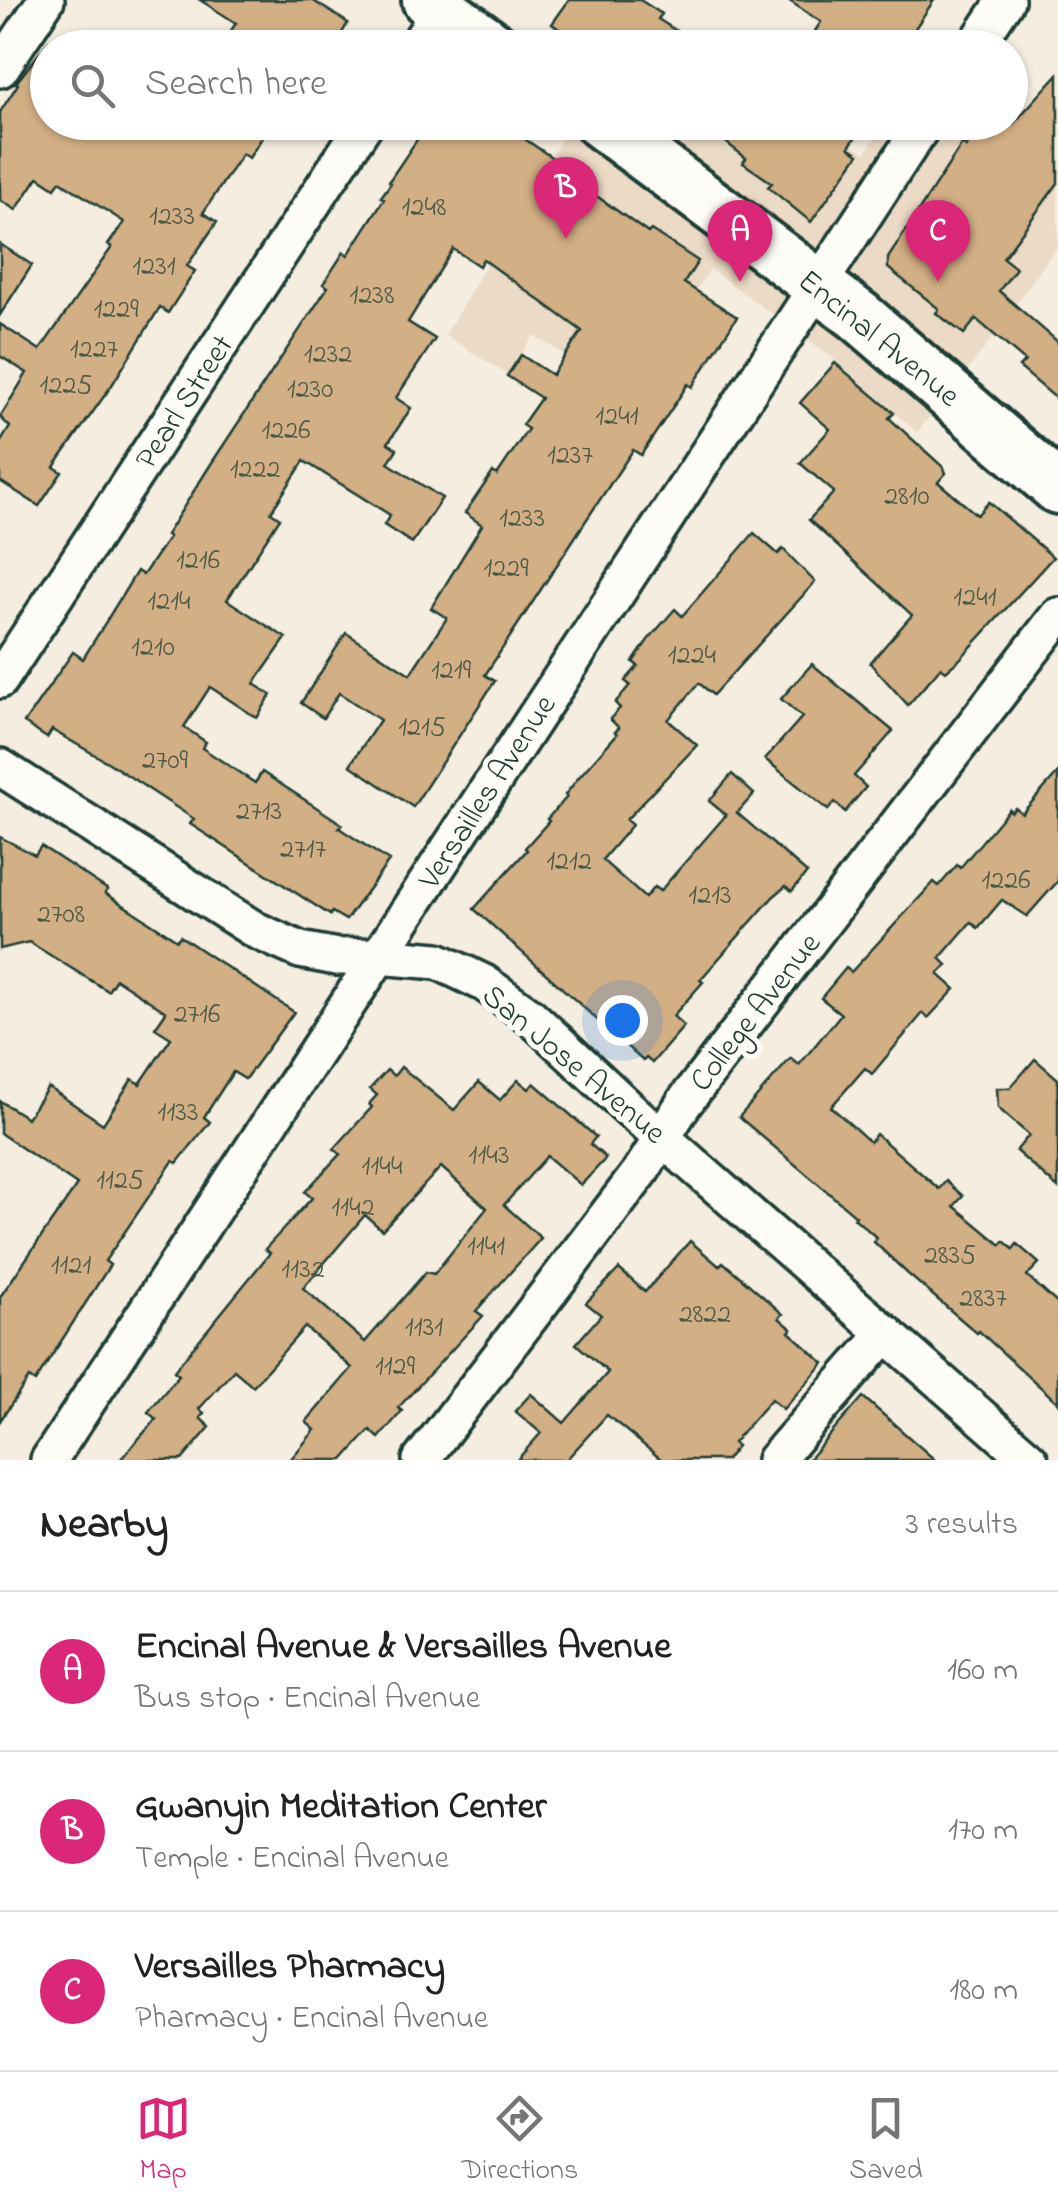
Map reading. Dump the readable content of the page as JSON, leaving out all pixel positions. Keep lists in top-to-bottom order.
{
  "streets": {
    "main road": ["Encinal Avenue"],
    "street": [
      "Pearl Street",
      "Versailles Avenue",
      "College Avenue",
      "San Jose Avenue"
    ]
  },
  "crossings": [
    ["Encinal Avenue", "Versailles Avenue"],
    ["Versailles Avenue", "San Jose Avenue"],
    ["College Avenue", "San Jose Avenue"]
  ],
  "house_numbers": [
    "1248",
    "1233",
    "1231",
    "1238",
    "1229",
    "1227",
    "1232",
    "1225",
    "1230",
    "1241",
    "1226",
    "1237",
    "1222",
    "2810",
    "1233",
    "1216",
    "1229",
    "1241",
    "1214",
    "1210",
    "1224",
    "1219",
    "1215",
    "2709",
    "2713",
    "2717",
    "1212",
    "1226",
    "1213",
    "2708",
    "2716",
    "1133",
    "1143",
    "1144",
    "1125",
    "1142",
    "1141",
    "2835",
    "1121",
    "1132",
    "2837",
    "2822",
    "1131",
    "1129"
  ],
  "page": {
    "search": "Search here",
    "pins": ["B", "A", "C"],
    "heading": ["Nearby", "3 results"],
    "list": [
      {
        "mark": "A",
        "name": "Encinal Avenue & Versailles Avenue",
        "note": "Bus stop · Encinal Avenue",
        "value": "160 m"
      },
      {
        "mark": "B",
        "name": "Gwanyin Meditation Center",
        "note": "Temple · Encinal Avenue",
        "value": "170 m"
      },
      {
        "mark": "C",
        "name": "Versailles Pharmacy",
        "note": "Pharmacy · Encinal Avenue",
        "value": "180 m"
      }
    ],
    "nav": ["Map", "Directions", "Saved"]
  }
}
